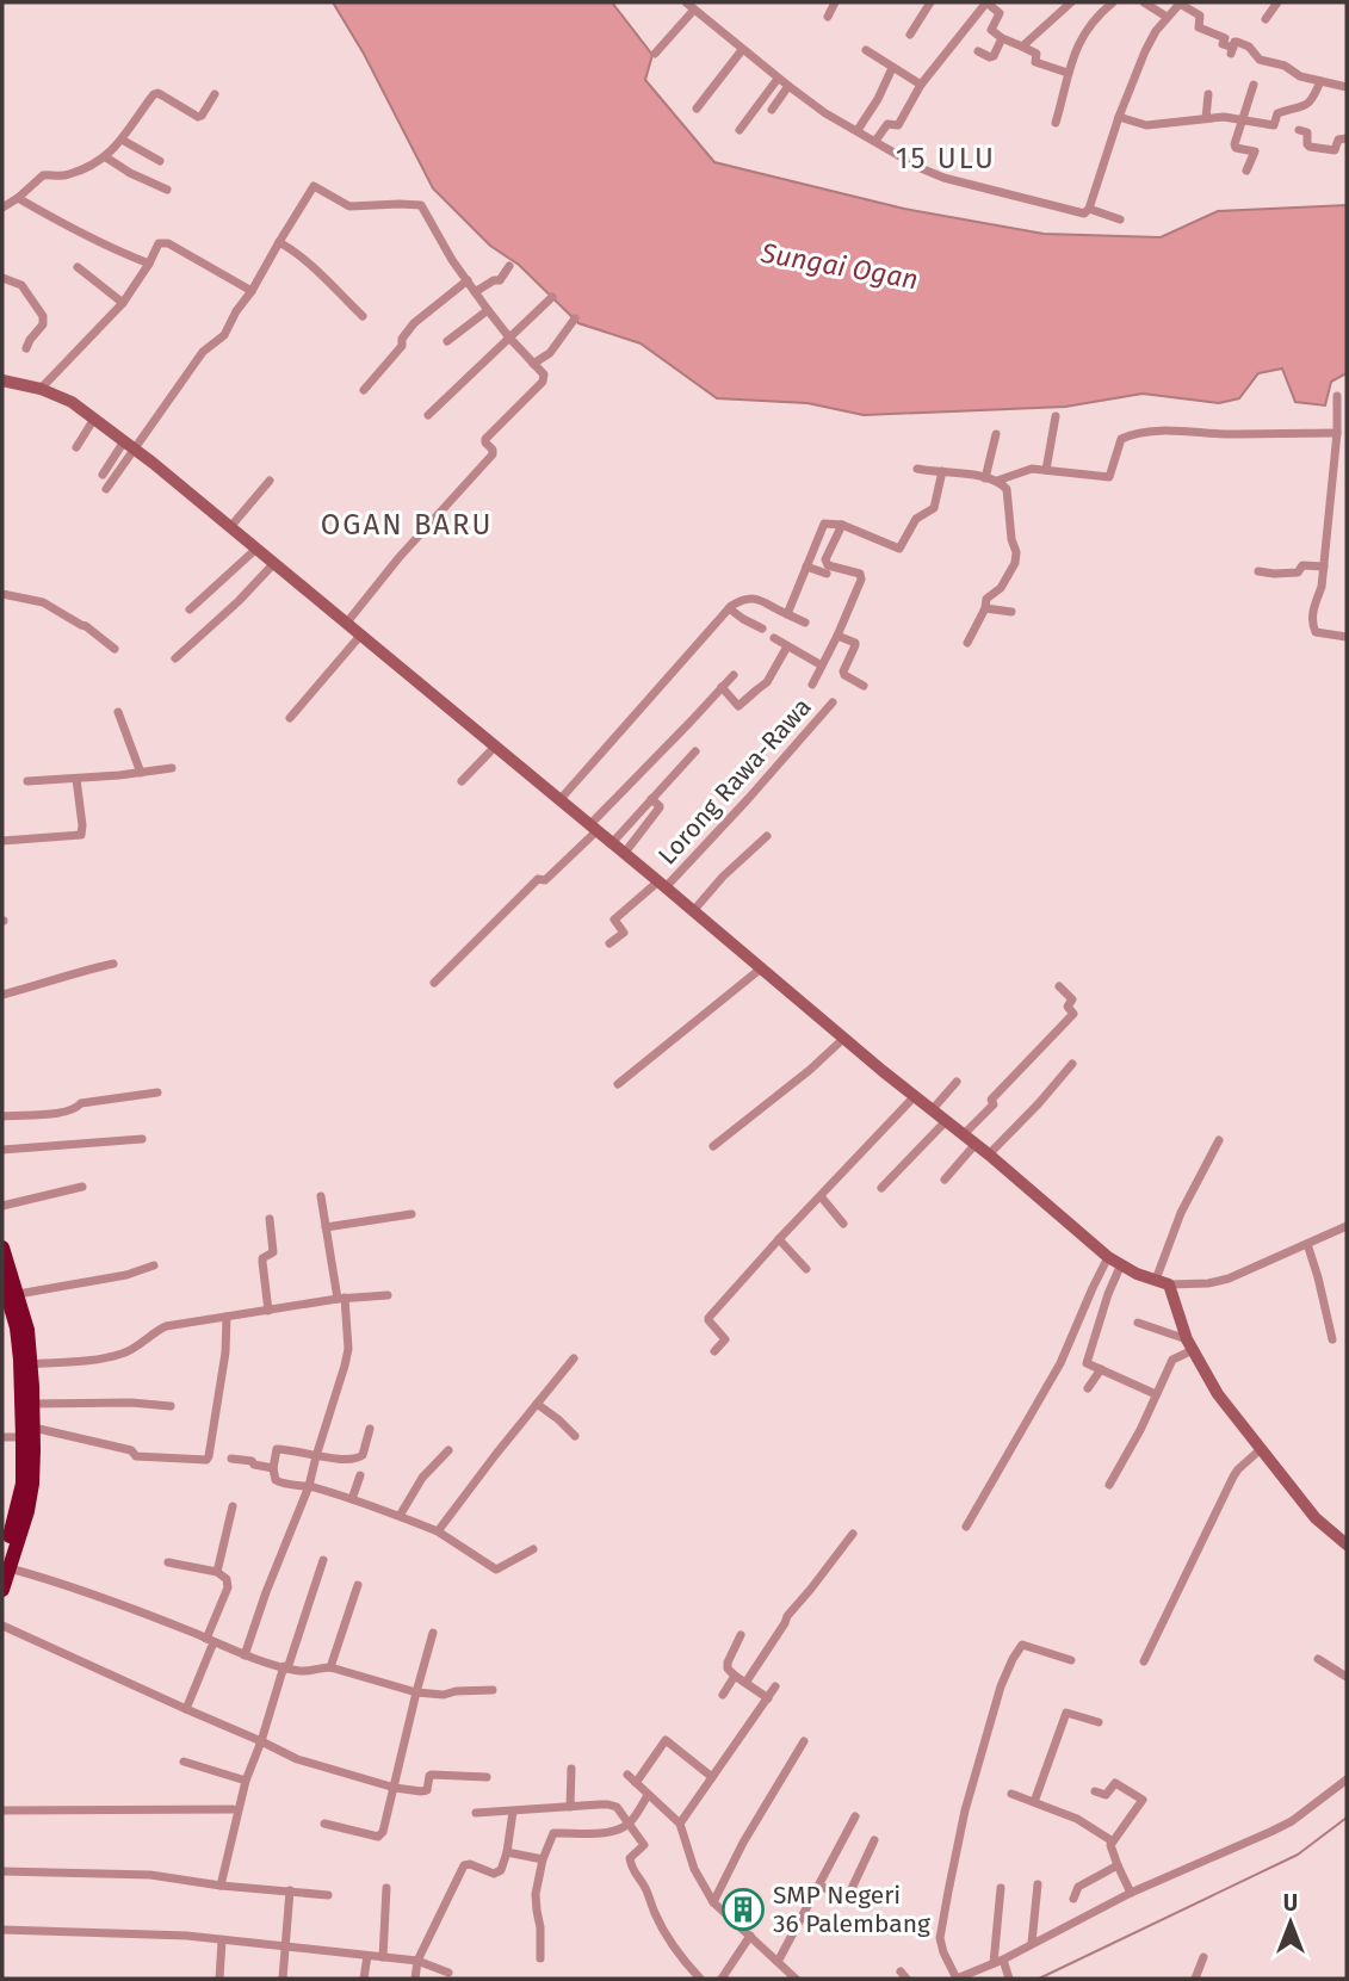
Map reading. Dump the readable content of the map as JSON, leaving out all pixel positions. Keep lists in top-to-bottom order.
{
  "streets": {
    "street": ["Lorong Rawa-Rawa"]
  },
  "districts": ["15 ULU", "OGAN BARU"],
  "water": ["Sungai Ogan"],
  "places": {
    "building": ["SMP Negeri 36 Palembang"]
  },
  "north": "top"
}
